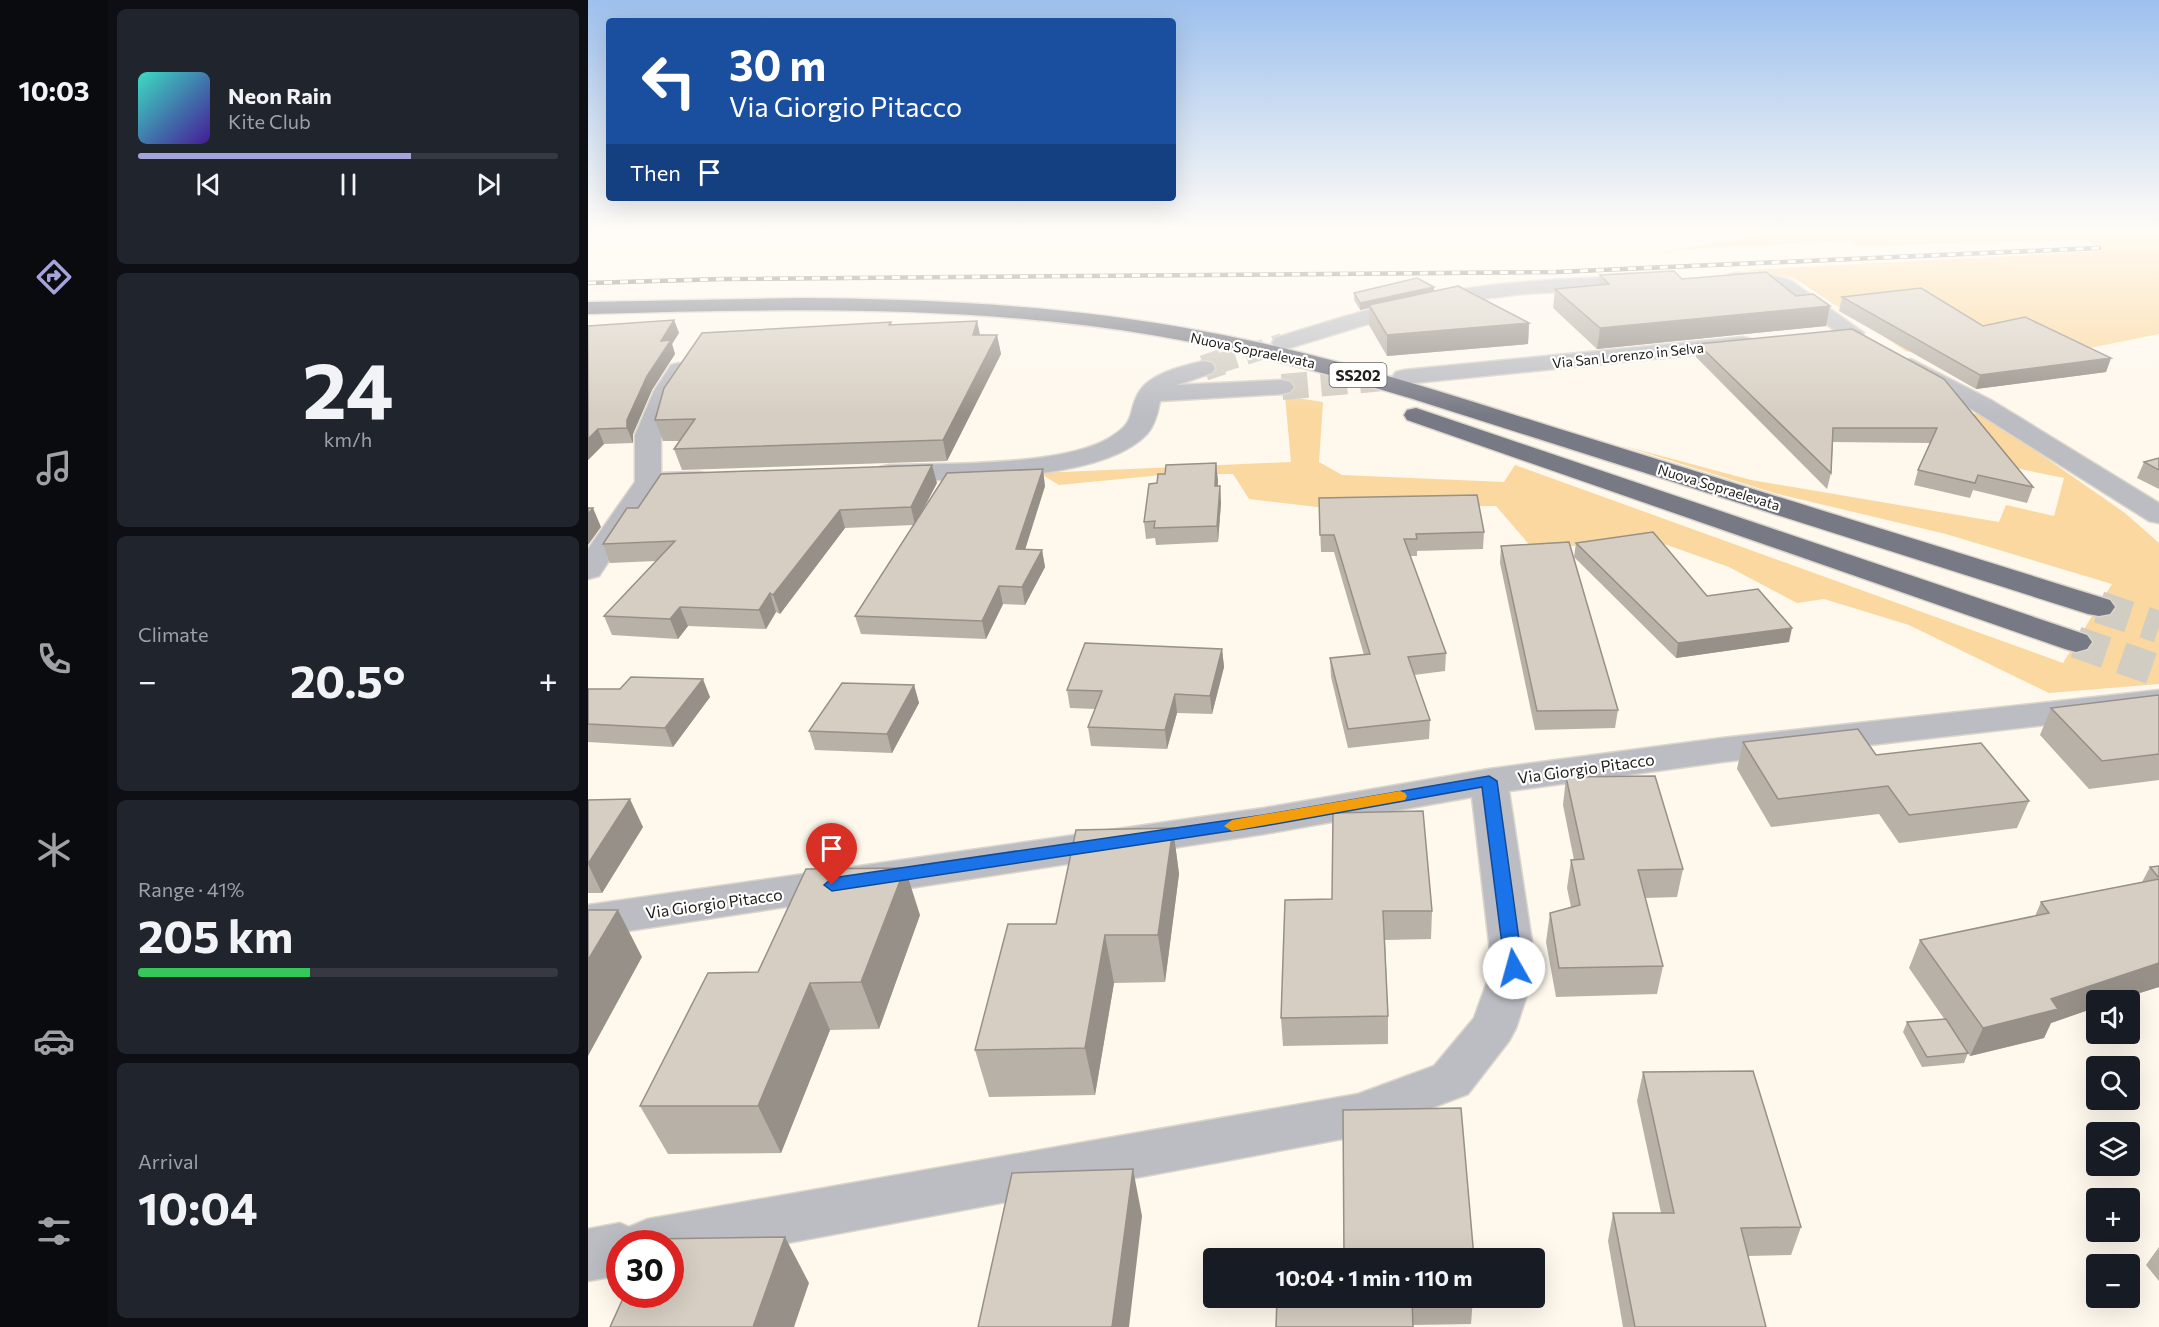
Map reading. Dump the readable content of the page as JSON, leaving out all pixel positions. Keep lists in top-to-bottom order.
{
  "streets": {
    "highway": ["Nuova Sopraelevata", "SS202"],
    "street": ["Via San Lorenzo in Selva", "Via Giorgio Pitacco"]
  },
  "page": {
    "tabs": "10:03",
    "turn": ["30 m", "Via Giorgio Pitacco"],
    "song": ["Neon Rain", "Kite Club"],
    "then": "Then",
    "tile": [
      ["24", "km/h"],
      "Climate",
      ["Range · 41%", "205 km"],
      ["Arrival", "10:04"]
    ],
    "heat": ["−", "20.5°", "+"],
    "map_buttons": ["+", "−"],
    "limit": "30",
    "trip": "10:04 · 1 min · 110 m"
  }
}
